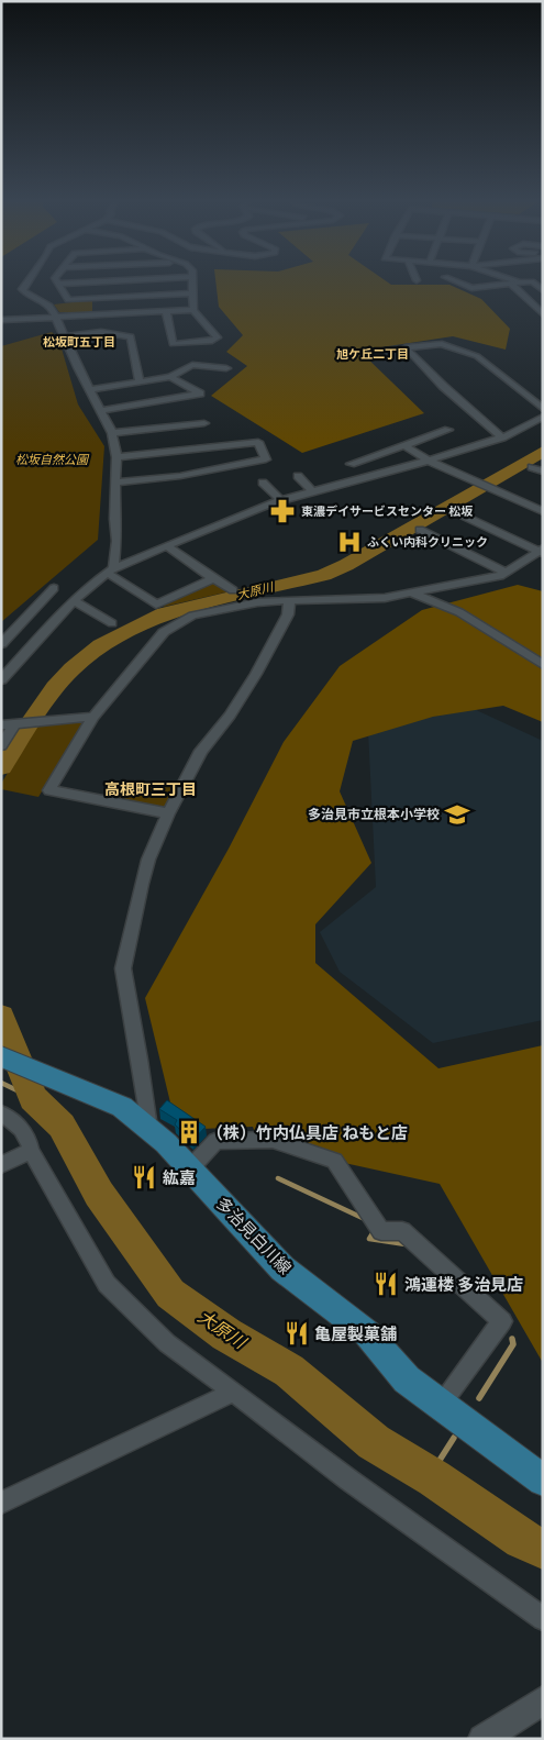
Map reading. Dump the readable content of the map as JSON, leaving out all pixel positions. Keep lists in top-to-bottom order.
{
  "streets": {
    "main road": ["多治見白川線"]
  },
  "districts": ["松坂町五丁目", "旭ケ丘二丁目", "高根町三丁目"],
  "water": ["大原川"],
  "parks": ["松坂自然公園"],
  "places": {
    "pharmacy": ["東濃デイサービスセンター 松坂"],
    "hospital": ["ふくい内科クリニック"],
    "school or university": ["多治見市立根本小学校"],
    "building": ["（株）竹内仏具店 ねもと店"],
    "restaurant": ["紘嘉", "鴻運楼 多治見店", "亀屋製菓舗"]
  }
}
